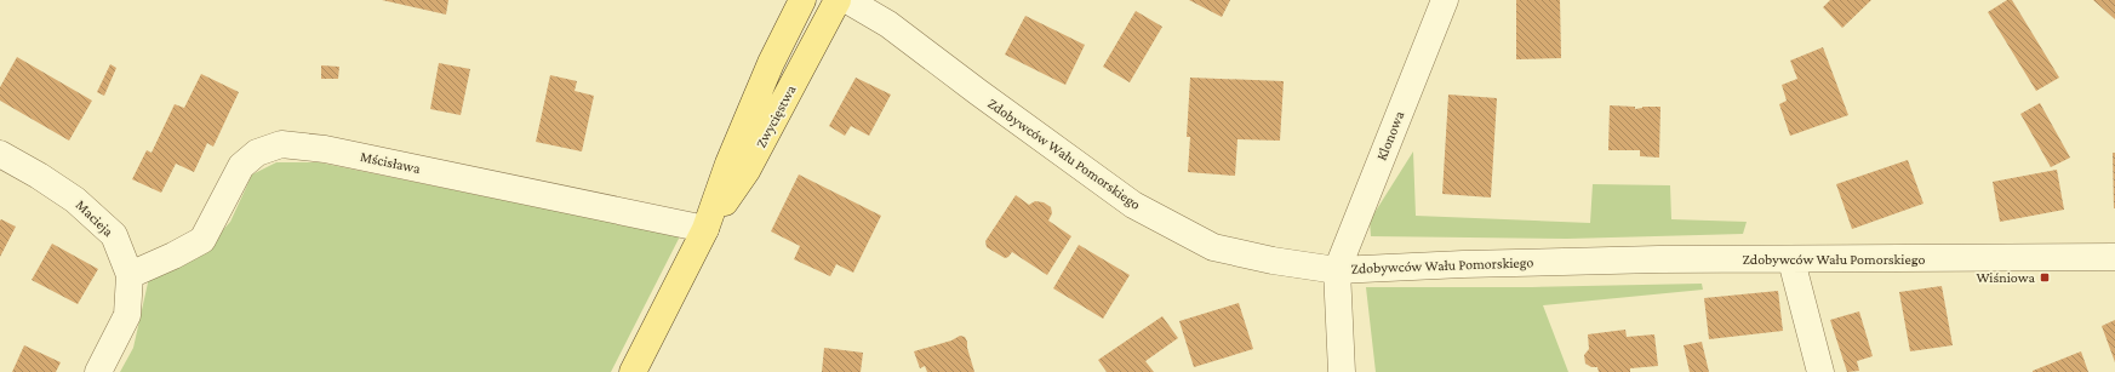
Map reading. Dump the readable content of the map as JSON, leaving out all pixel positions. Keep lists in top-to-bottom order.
{
  "streets": {
    "main road": ["Zwycięstwa"],
    "street": [
      "Klonowa",
      "Zdobywców Wału Pomorskiego",
      "Mścisława",
      "Macieja"
    ]
  },
  "crossings": [
    ["Zwycięstwa", "Mścisława"],
    ["Klonowa", "Zdobywców Wału Pomorskiego"],
    ["Mścisława", "Macieja"]
  ],
  "places": {
    "transit": ["Wiśniowa"]
  }
}
